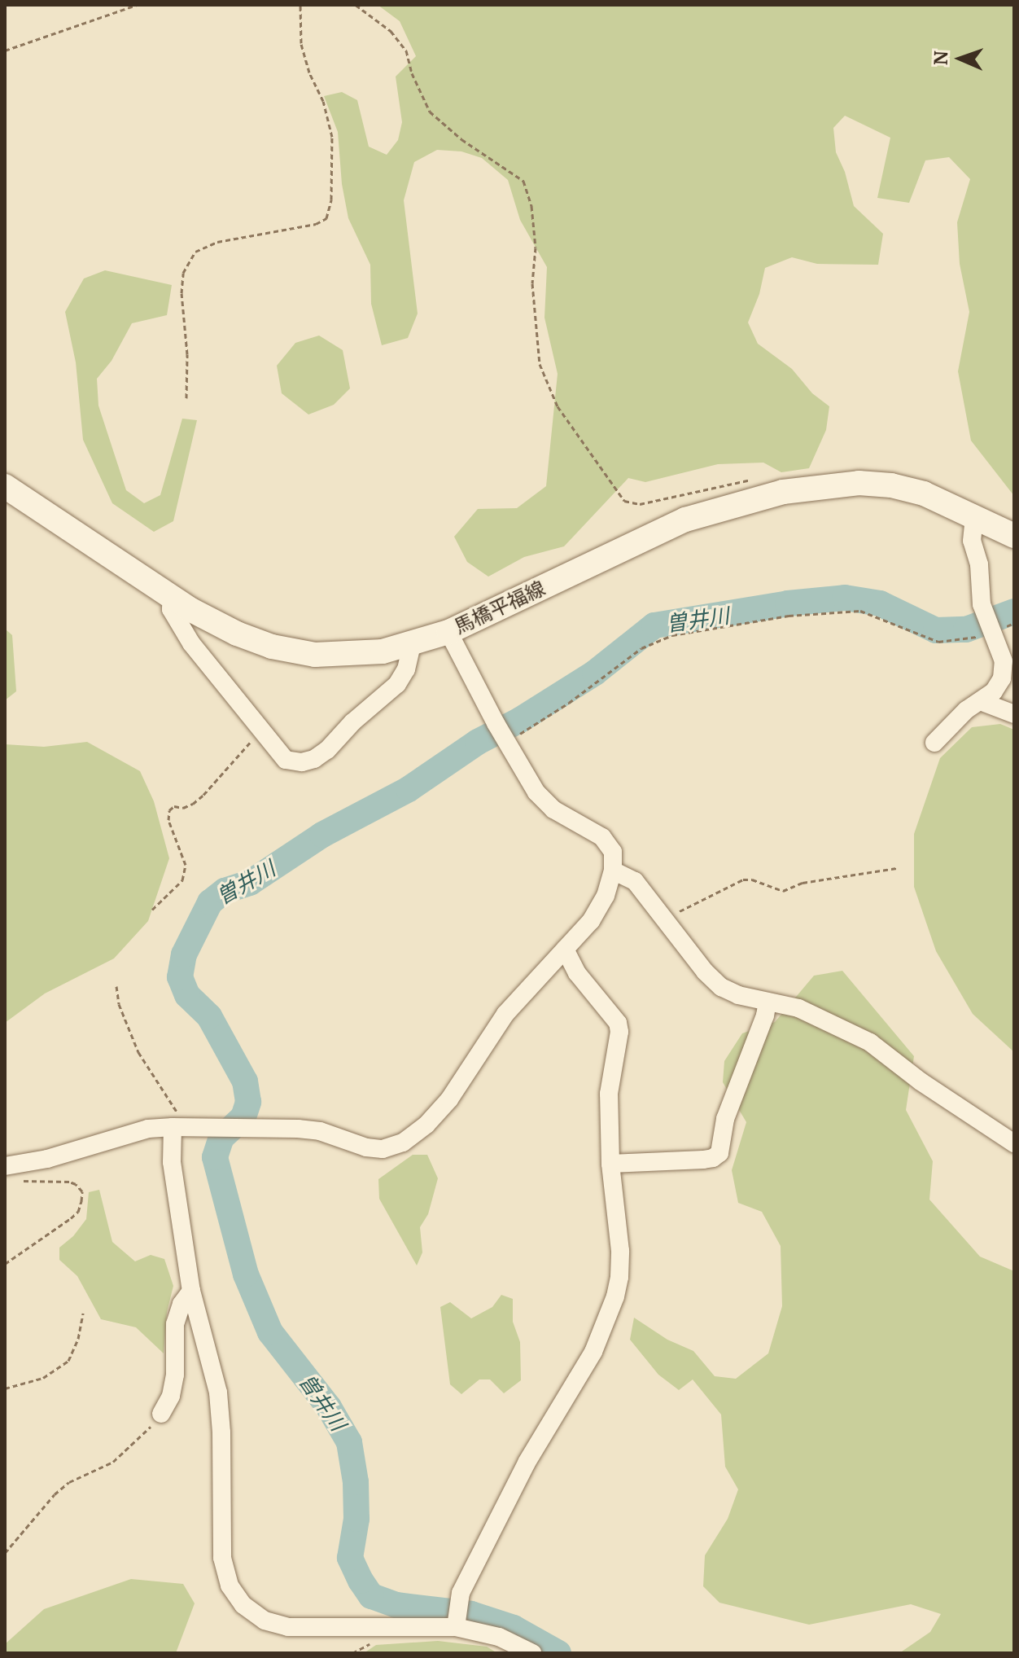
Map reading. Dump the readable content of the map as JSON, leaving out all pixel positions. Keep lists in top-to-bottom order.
{
  "streets": {
    "main road": ["馬橋平福線"]
  },
  "water": ["曽井川"],
  "north": "left"
}
